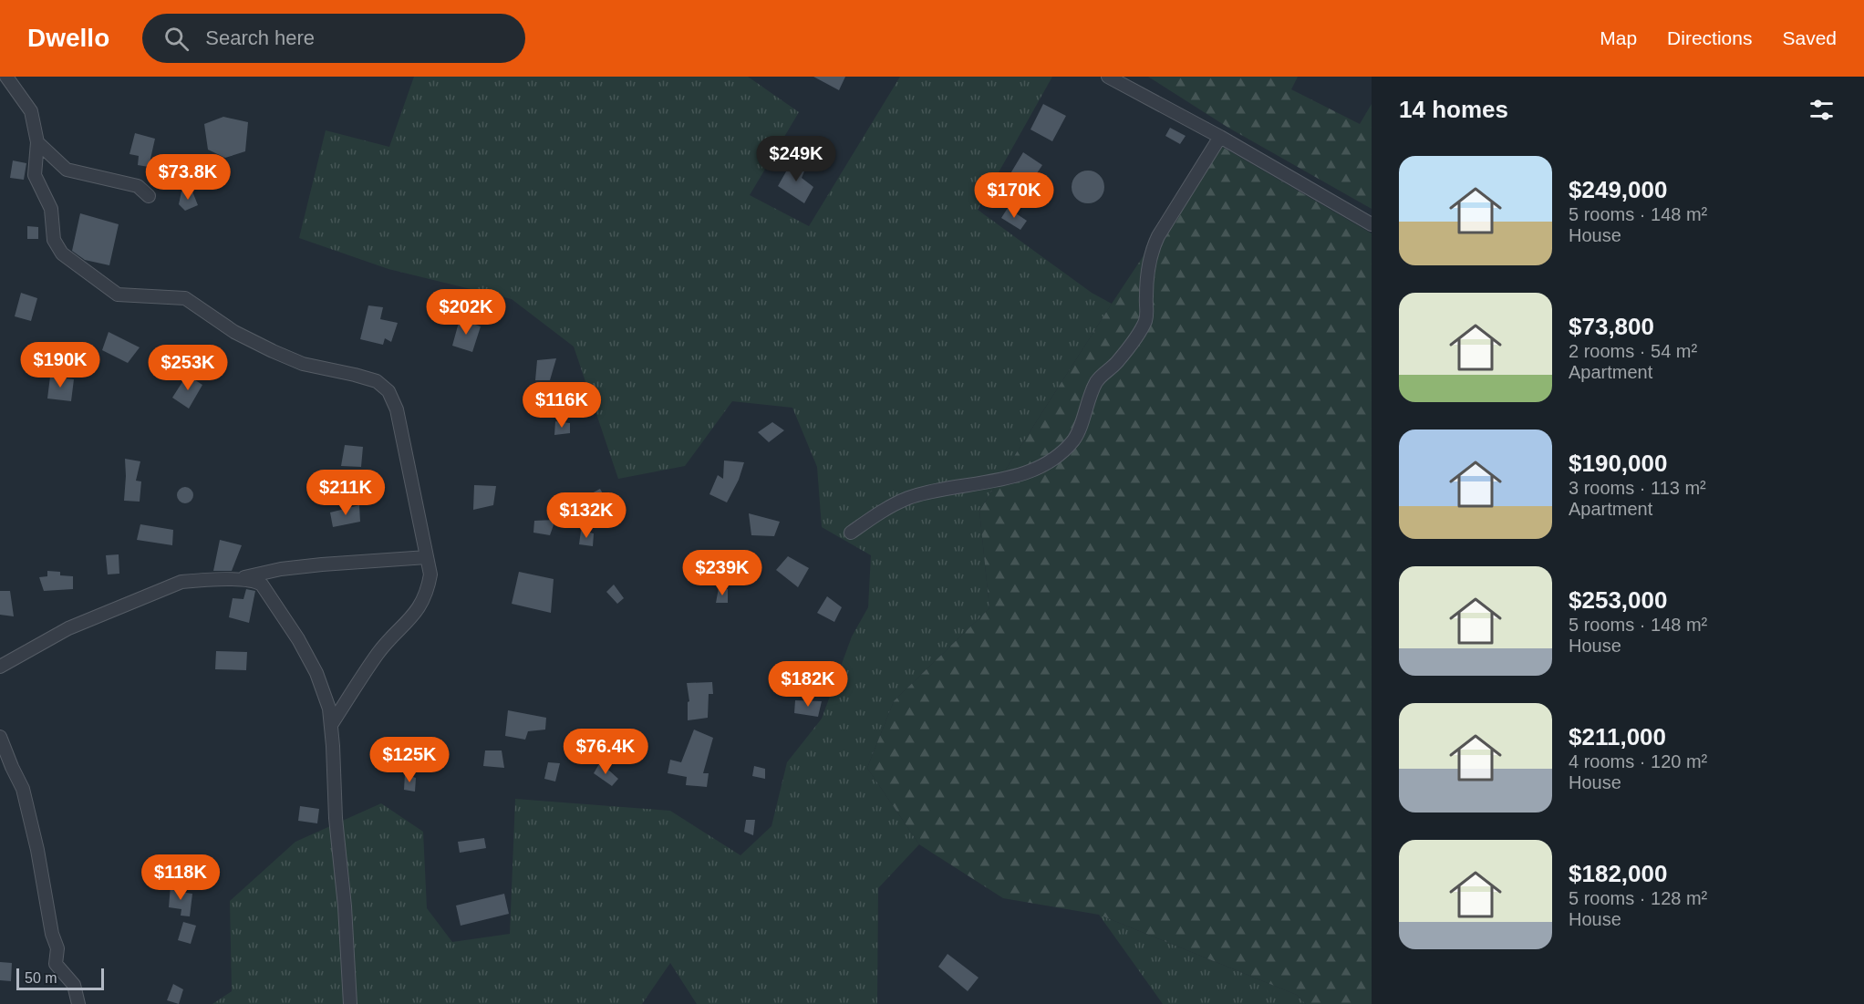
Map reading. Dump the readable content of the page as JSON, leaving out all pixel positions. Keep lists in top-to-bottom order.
{
  "scale_bar": "50 m",
  "page": {
    "header": "Dwello",
    "search": "Search here",
    "nav": ["Map", "Directions", "Saved"],
    "heading": "14 homes",
    "price": [
      "$249K",
      "$73.8K",
      "$170K",
      "$202K",
      "$190K",
      "$253K",
      "$116K",
      "$211K",
      "$132K",
      "$239K",
      "$182K",
      "$76.4K",
      "$125K",
      "$118K"
    ],
    "list": [
      {
        "name": "$249,000",
        "note": "5 rooms · 148 m² · House"
      },
      {
        "name": "$73,800",
        "note": "2 rooms · 54 m² · Apartment"
      },
      {
        "name": "$190,000",
        "note": "3 rooms · 113 m² · Apartment"
      },
      {
        "name": "$253,000",
        "note": "5 rooms · 148 m² · House"
      },
      {
        "name": "$211,000",
        "note": "4 rooms · 120 m² · House"
      },
      {
        "name": "$182,000",
        "note": "5 rooms · 128 m² · House"
      }
    ],
    "scale": "50 m"
  }
}
